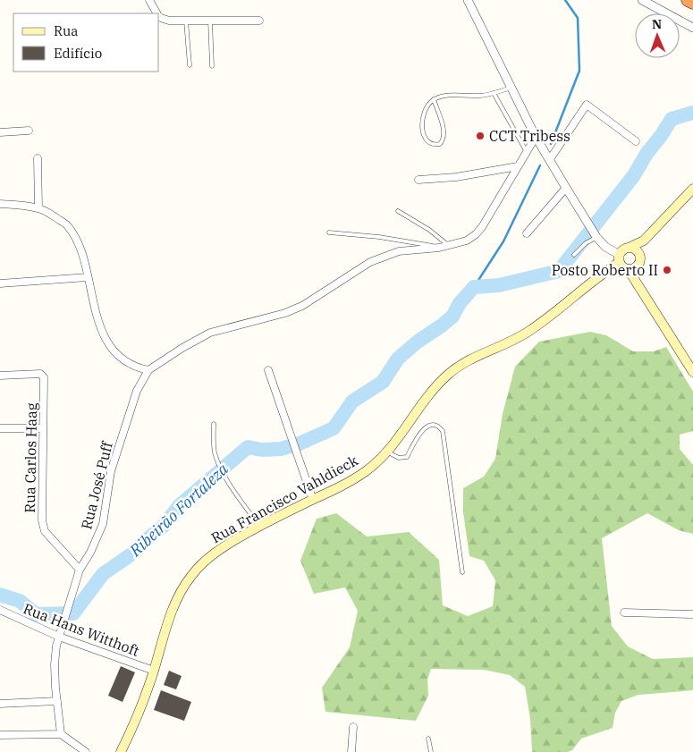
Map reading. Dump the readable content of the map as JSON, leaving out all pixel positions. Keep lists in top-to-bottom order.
{
  "streets": {
    "main road": ["Rua Francisco Vahldieck"],
    "street": ["Rua Carlos Haag", "Rua José Puff", "Rua Hans Witthoft"]
  },
  "crossings": [
    ["Rua Carlos Haag", "Rua José Puff"],
    ["Rua José Puff", "Rua Hans Witthoft"],
    ["Rua Francisco Vahldieck", "Rua Hans Witthoft"]
  ],
  "water": ["Ribeirão Fortaleza"],
  "places": ["CCT Tribess", "Posto Roberto II"],
  "legend": ["Rua", "Edifício"],
  "north": "top"
}
